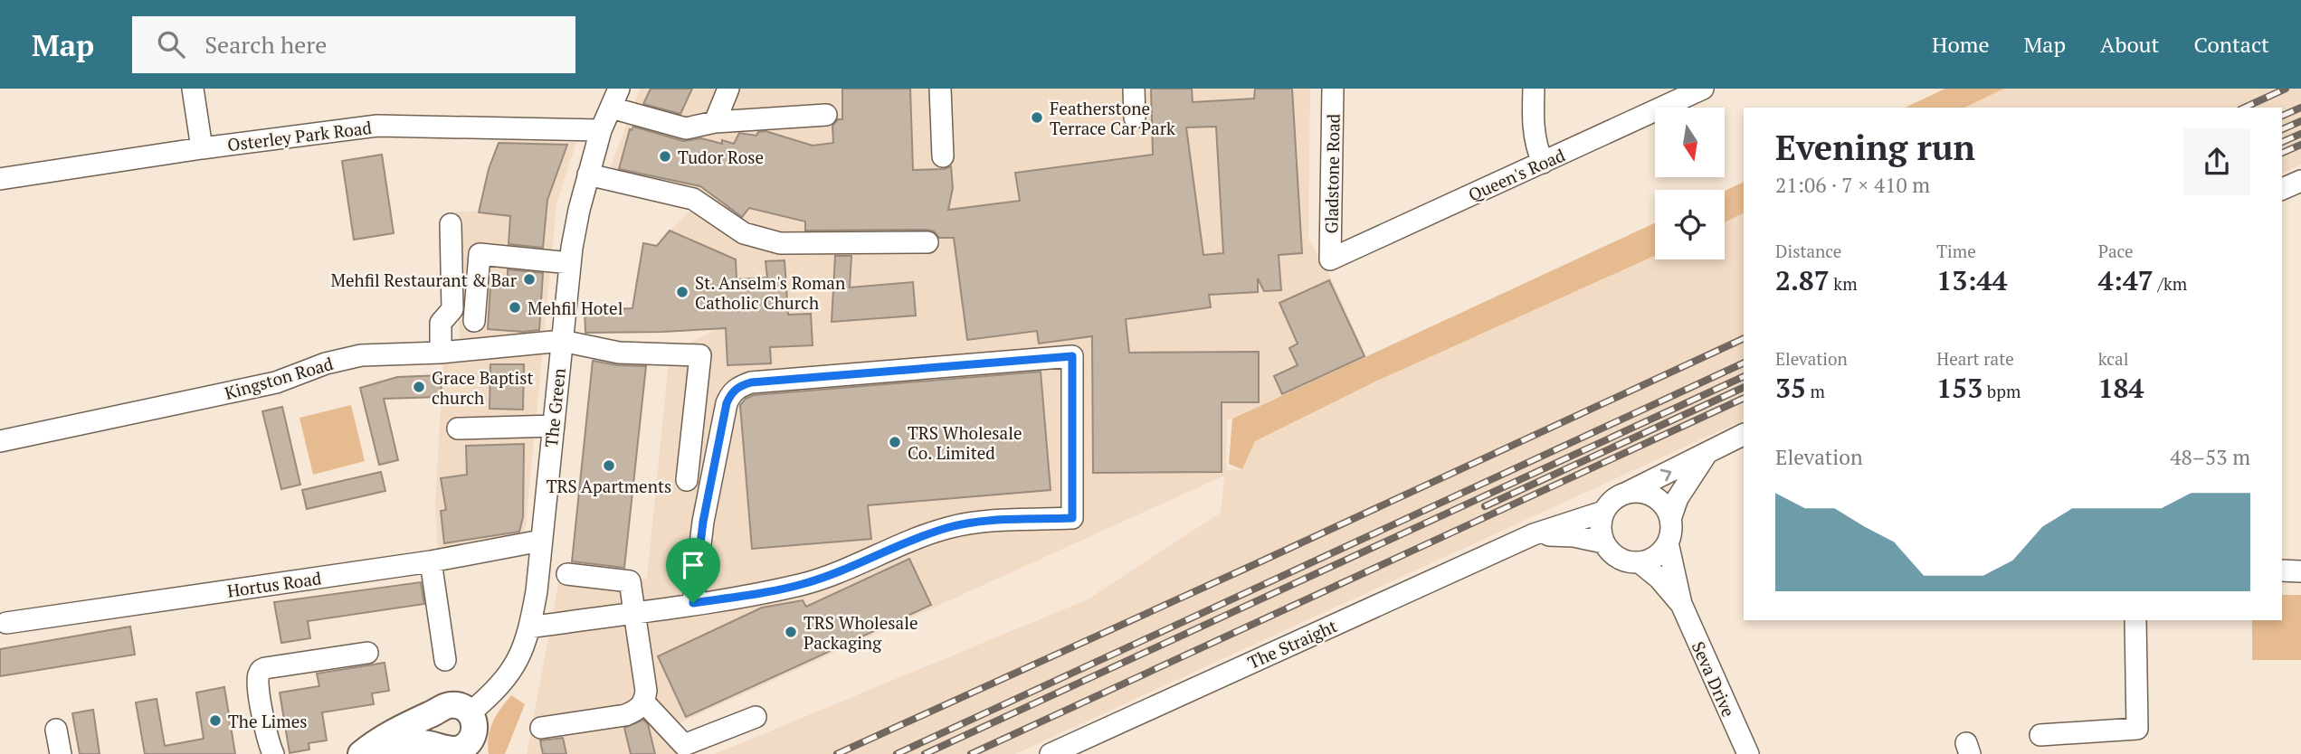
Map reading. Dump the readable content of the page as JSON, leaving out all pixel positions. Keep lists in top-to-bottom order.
{
  "streets": {
    "street": [
      "Osterley Park Road",
      "Gladstone Road",
      "Queen's Road",
      "Kingston Road",
      "The Green",
      "Hortus Road",
      "The Straight",
      "Seva Drive"
    ]
  },
  "crossings": [
    ["Osterley Park Road", "The Green"],
    ["Gladstone Road", "Queen's Road"],
    ["Kingston Road", "The Green"],
    ["The Green", "Hortus Road"],
    ["The Straight", "Seva Drive"]
  ],
  "places": [
    "Featherstone Terrace Car Park",
    "Tudor Rose",
    "Mehfil Restaurant & Bar",
    "St. Anselm's Roman Catholic Church",
    "Mehfil Hotel",
    "Grace Baptist church",
    "TRS Wholesale Co. Limited",
    "TRS Apartments",
    "TRS Wholesale Packaging",
    "The Limes"
  ],
  "north": "bottom",
  "page": {
    "header": "Map",
    "search": "Search here",
    "nav": [
      "Home",
      "Map",
      "About",
      "Contact"
    ],
    "heading": ["Evening run", "21:06 · 7 × 410 m"],
    "stats": [
      ["Distance", "2.87 km"],
      ["Time", "13:44"],
      ["Pace", "4:47 /km"],
      ["Elevation", "35 m"],
      ["Heart rate", "153 bpm"],
      ["kcal", "184"]
    ],
    "chart": ["Elevation", "48–53 m"]
  }
}
